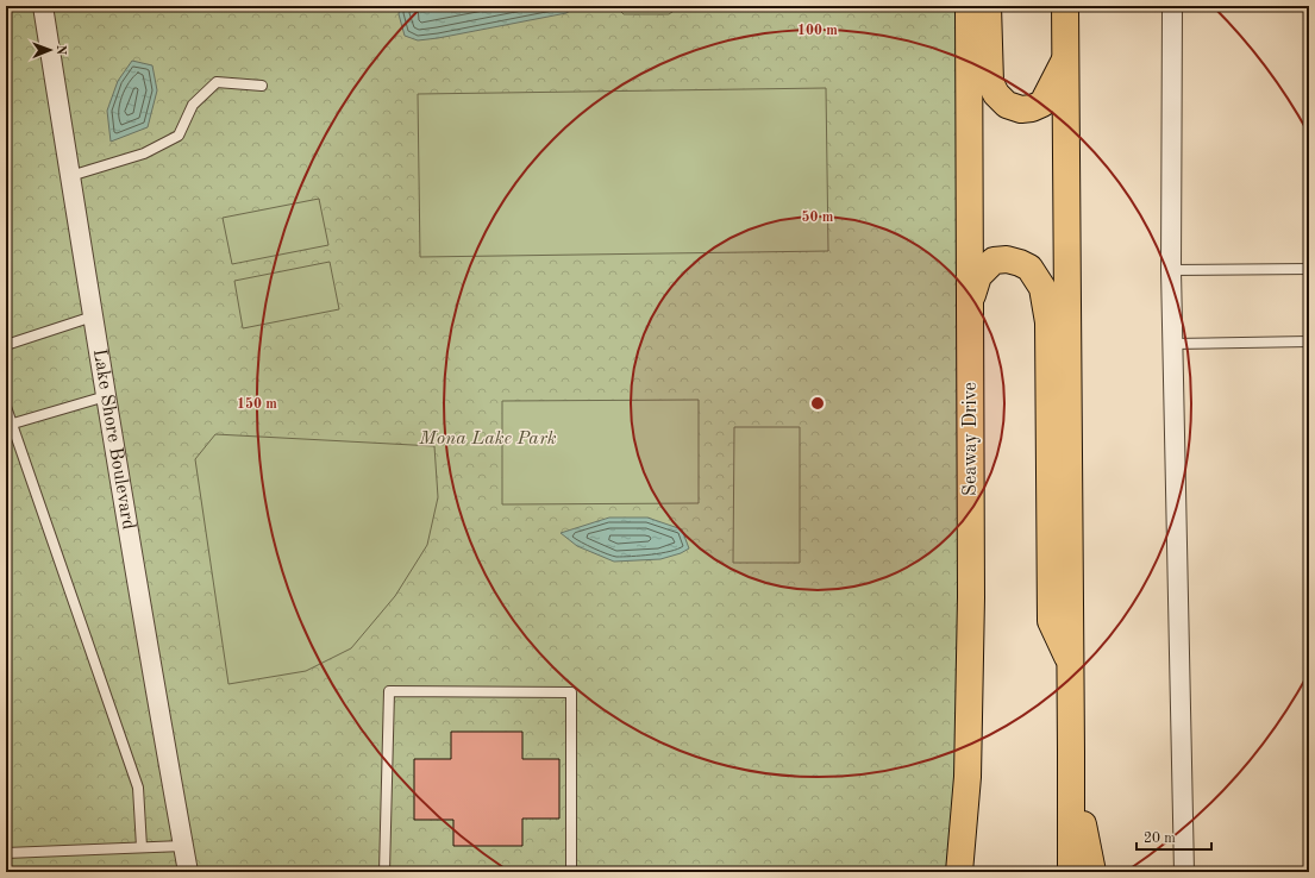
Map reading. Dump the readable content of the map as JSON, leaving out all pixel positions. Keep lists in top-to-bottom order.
{
  "streets": {
    "highway": ["Seaway Drive"],
    "street": ["Lake Shore Boulevard"]
  },
  "parks": ["Mona Lake Park"],
  "scale_bar": "20 m",
  "north": "right",
  "rings": ["100 m", "50 m", "150 m"]
}
